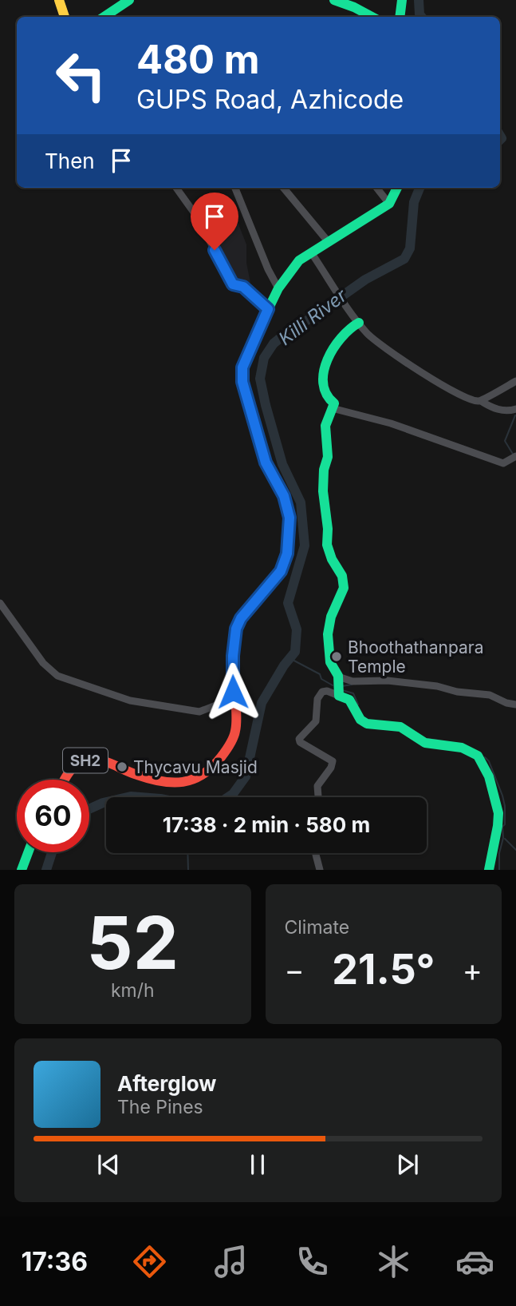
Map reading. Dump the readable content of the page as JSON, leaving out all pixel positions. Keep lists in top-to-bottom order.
{
  "streets": {
    "main road": ["SH2"]
  },
  "water": ["Killi River"],
  "places": ["Bhoothathanpara Temple", "Thycavu Masjid"],
  "page": {
    "turn": ["480 m", "GUPS Road, Azhicode"],
    "then": "Then",
    "limit": "60",
    "trip": "17:38 · 2 min · 580 m",
    "tile": [
      ["52", "km/h"],
      "Climate"
    ],
    "heat": ["−", "21.5°", "+"],
    "song": ["Afterglow", "The Pines"],
    "tabs": "17:36"
  }
}
